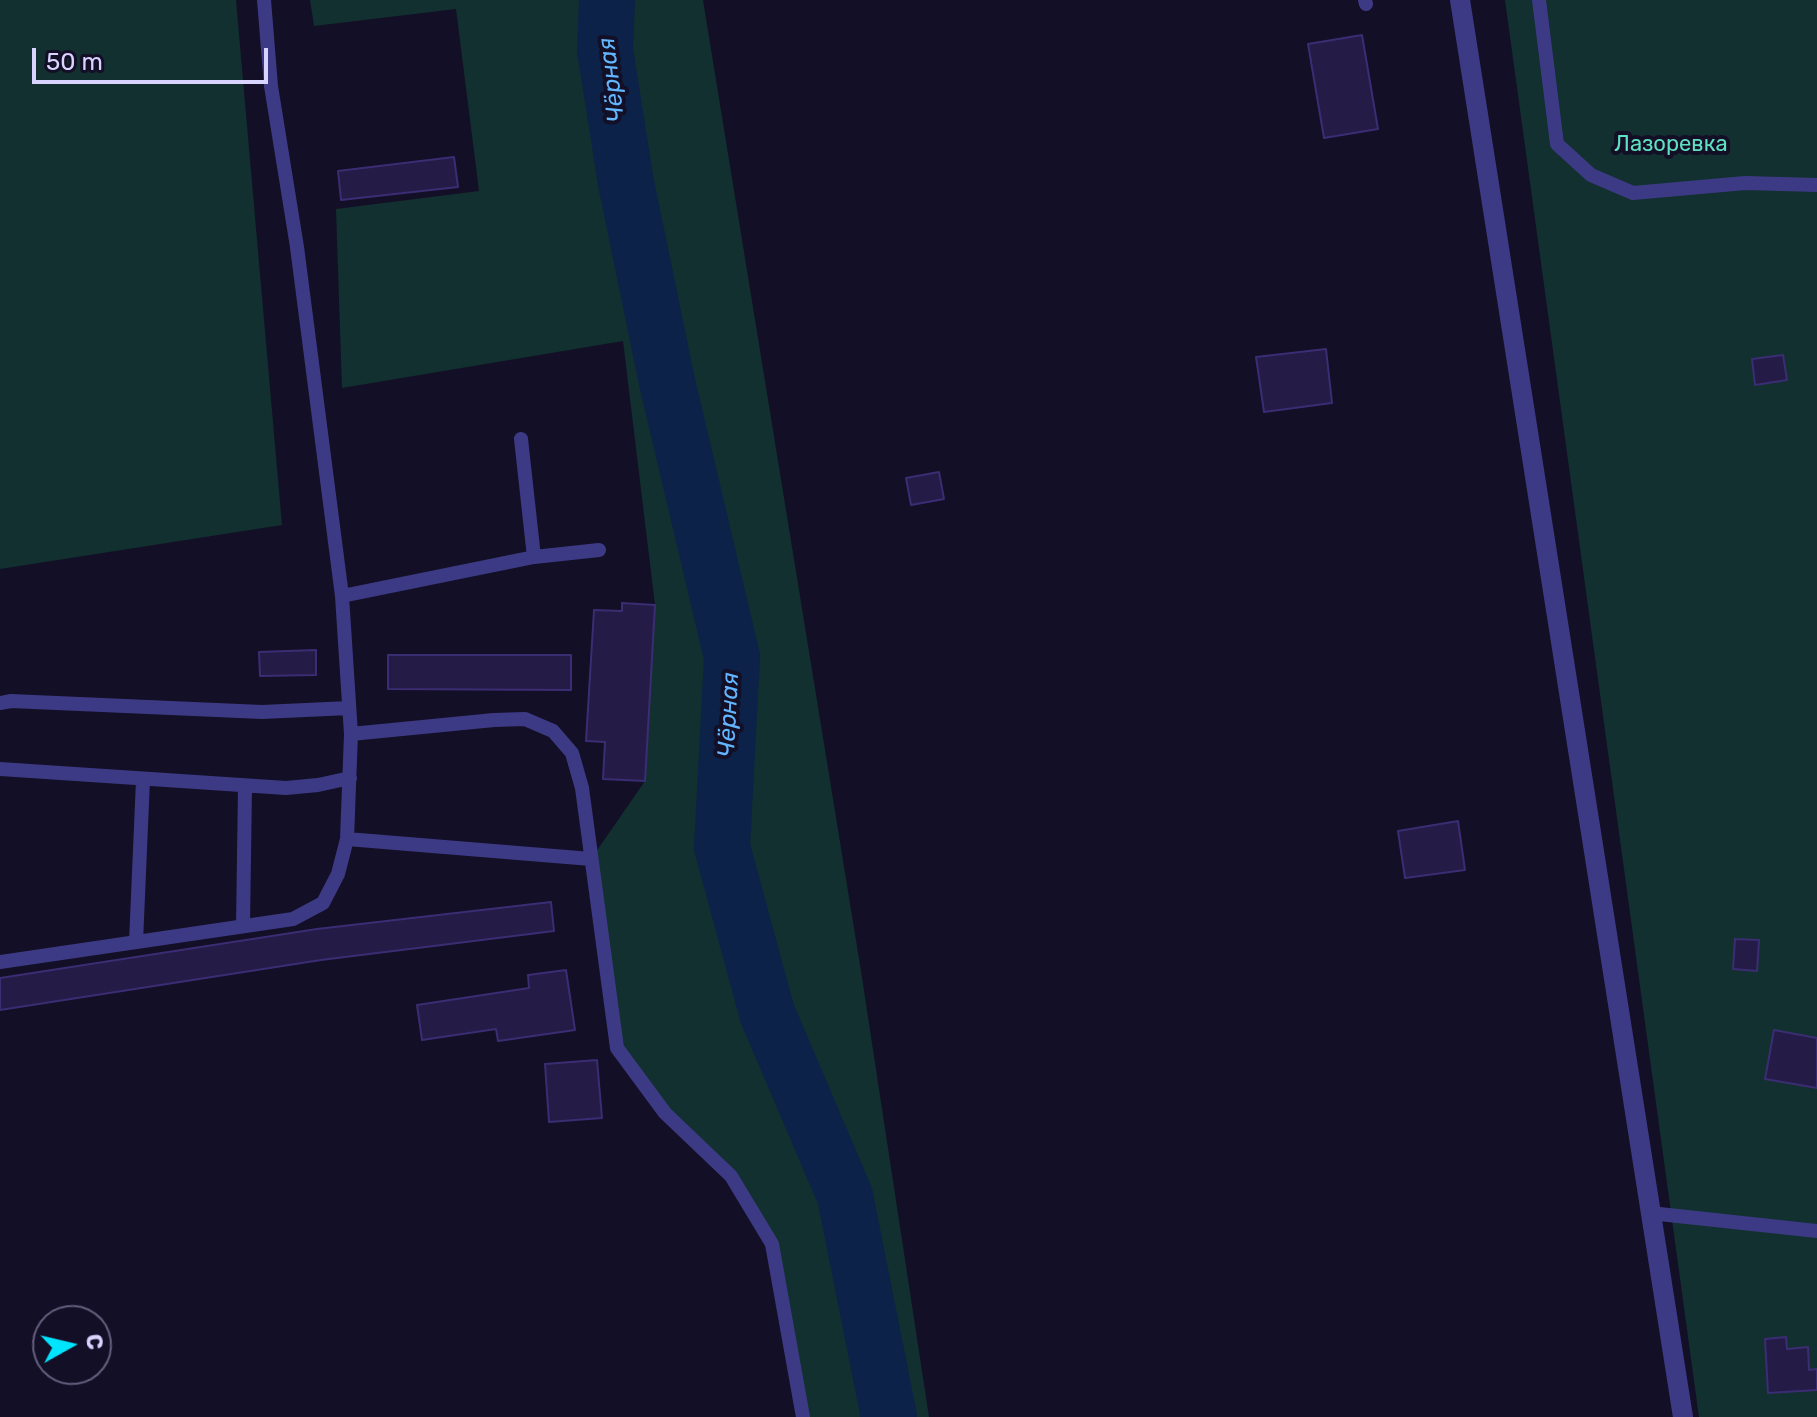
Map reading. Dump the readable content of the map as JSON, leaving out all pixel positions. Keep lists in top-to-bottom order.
{
  "water": ["Чёрная"],
  "parks": ["Лазоревка"],
  "scale_bar": "50 m",
  "north": "right"
}
